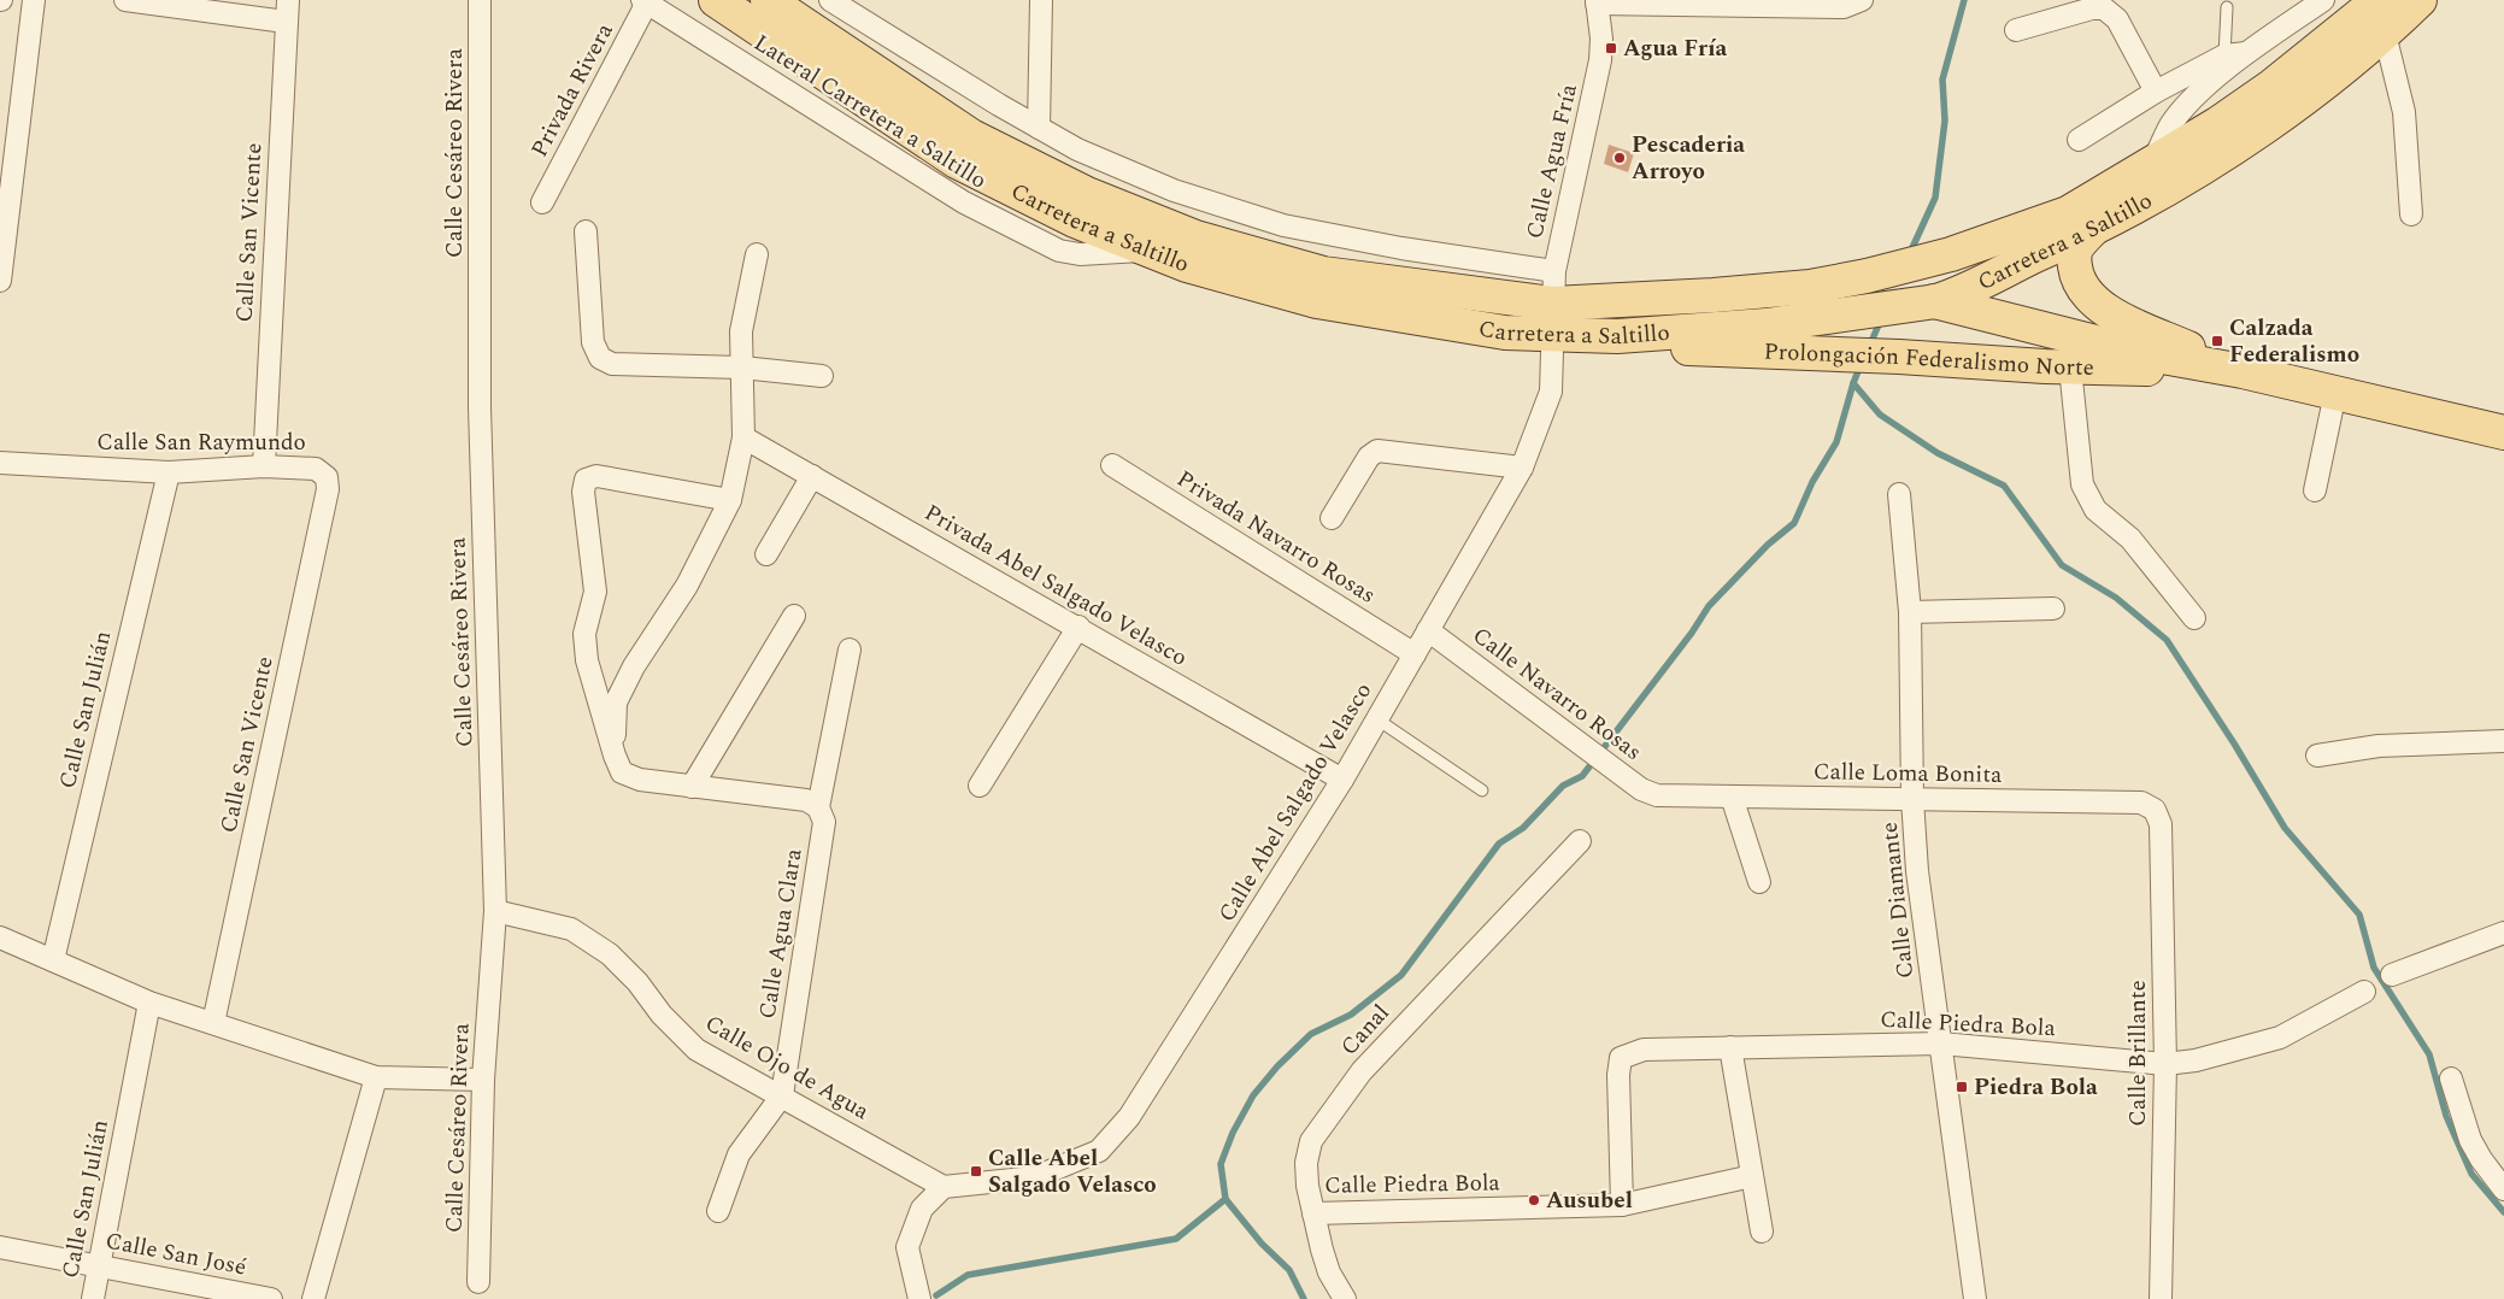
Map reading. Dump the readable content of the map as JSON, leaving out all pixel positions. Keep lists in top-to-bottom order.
{
  "streets": {
    "main road": ["Carretera a Saltillo", "Prolongación Federalismo Norte"],
    "street": [
      "Privada Rivera",
      "Lateral Carretera a Saltillo",
      "Calle Cesáreo Rivera",
      "Calle Agua Fría",
      "Calle San Vicente",
      "Calle San Raymundo",
      "Privada Navarro Rosas",
      "Privada Abel Salgado Velasco",
      "Calle Navarro Rosas",
      "Calle San Julián",
      "Calle Loma Bonita",
      "Calle Abel Salgado Velasco",
      "Calle Diamante",
      "Calle Agua Clara",
      "Calle Piedra Bola",
      "Canal",
      "Calle Brillante",
      "Calle Ojo de Agua",
      "Calle San José"
    ]
  },
  "crossings": [
    ["Privada Rivera", "Lateral Carretera a Saltillo"],
    ["Lateral Carretera a Saltillo", "Carretera a Saltillo"],
    ["Calle Cesáreo Rivera", "Calle Ojo de Agua"],
    ["Calle Agua Fría", "Carretera a Saltillo"],
    ["Calle Agua Fría", "Calle Abel Salgado Velasco"],
    ["Carretera a Saltillo", "Prolongación Federalismo Norte"],
    ["Carretera a Saltillo", "Calle Abel Salgado Velasco"],
    ["Calle San Vicente", "Calle San Raymundo"],
    ["Calle San Raymundo", "Calle San Julián"],
    ["Privada Navarro Rosas", "Calle Abel Salgado Velasco"],
    ["Privada Abel Salgado Velasco", "Calle Abel Salgado Velasco"],
    ["Calle Navarro Rosas", "Calle Loma Bonita"],
    ["Calle Navarro Rosas", "Calle Abel Salgado Velasco"],
    ["Calle San Julián", "Calle San José"],
    ["Calle Loma Bonita", "Calle Diamante"],
    ["Calle Loma Bonita", "Calle Brillante"],
    ["Calle Abel Salgado Velasco", "Calle Ojo de Agua"],
    ["Calle Diamante", "Calle Piedra Bola"],
    ["Calle Agua Clara", "Calle Ojo de Agua"],
    ["Calle Piedra Bola", "Canal"],
    ["Calle Piedra Bola", "Calle Brillante"]
  ],
  "places": {
    "transit": [
      "Agua Fría",
      "Calzada Federalismo",
      "Piedra Bola",
      "Calle Abel Salgado Velasco"
    ],
    "other": ["Pescaderia Arroyo", "Ausubel"]
  }
}
